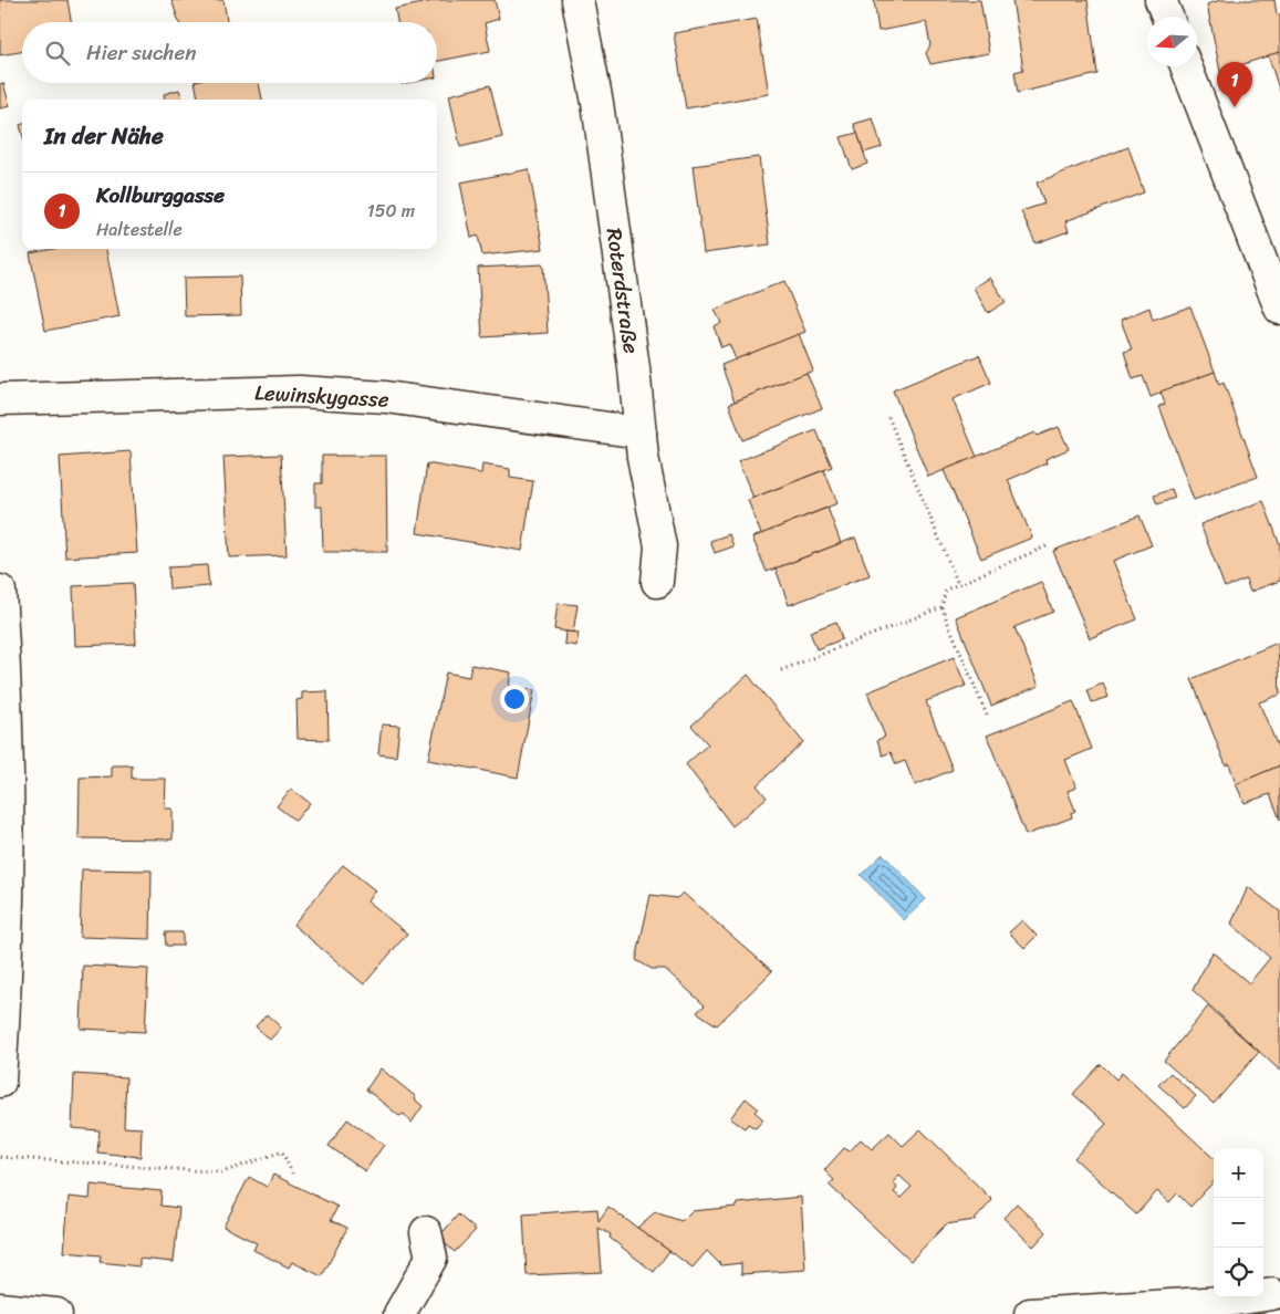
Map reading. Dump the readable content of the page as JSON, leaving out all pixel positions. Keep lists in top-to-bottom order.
{
  "streets": {
    "street": ["Roterdstraße", "Lewinskygasse"]
  },
  "crossings": [
    ["Roterdstraße", "Lewinskygasse"]
  ],
  "north": "left",
  "page": {
    "search": "Hier suchen",
    "pins": "1",
    "heading": "In der Nähe",
    "list": [
      {
        "mark": "1",
        "name": "Kollburggasse",
        "note": "Haltestelle",
        "value": "150 m"
      }
    ],
    "map_buttons": ["+", "−"]
  }
}
